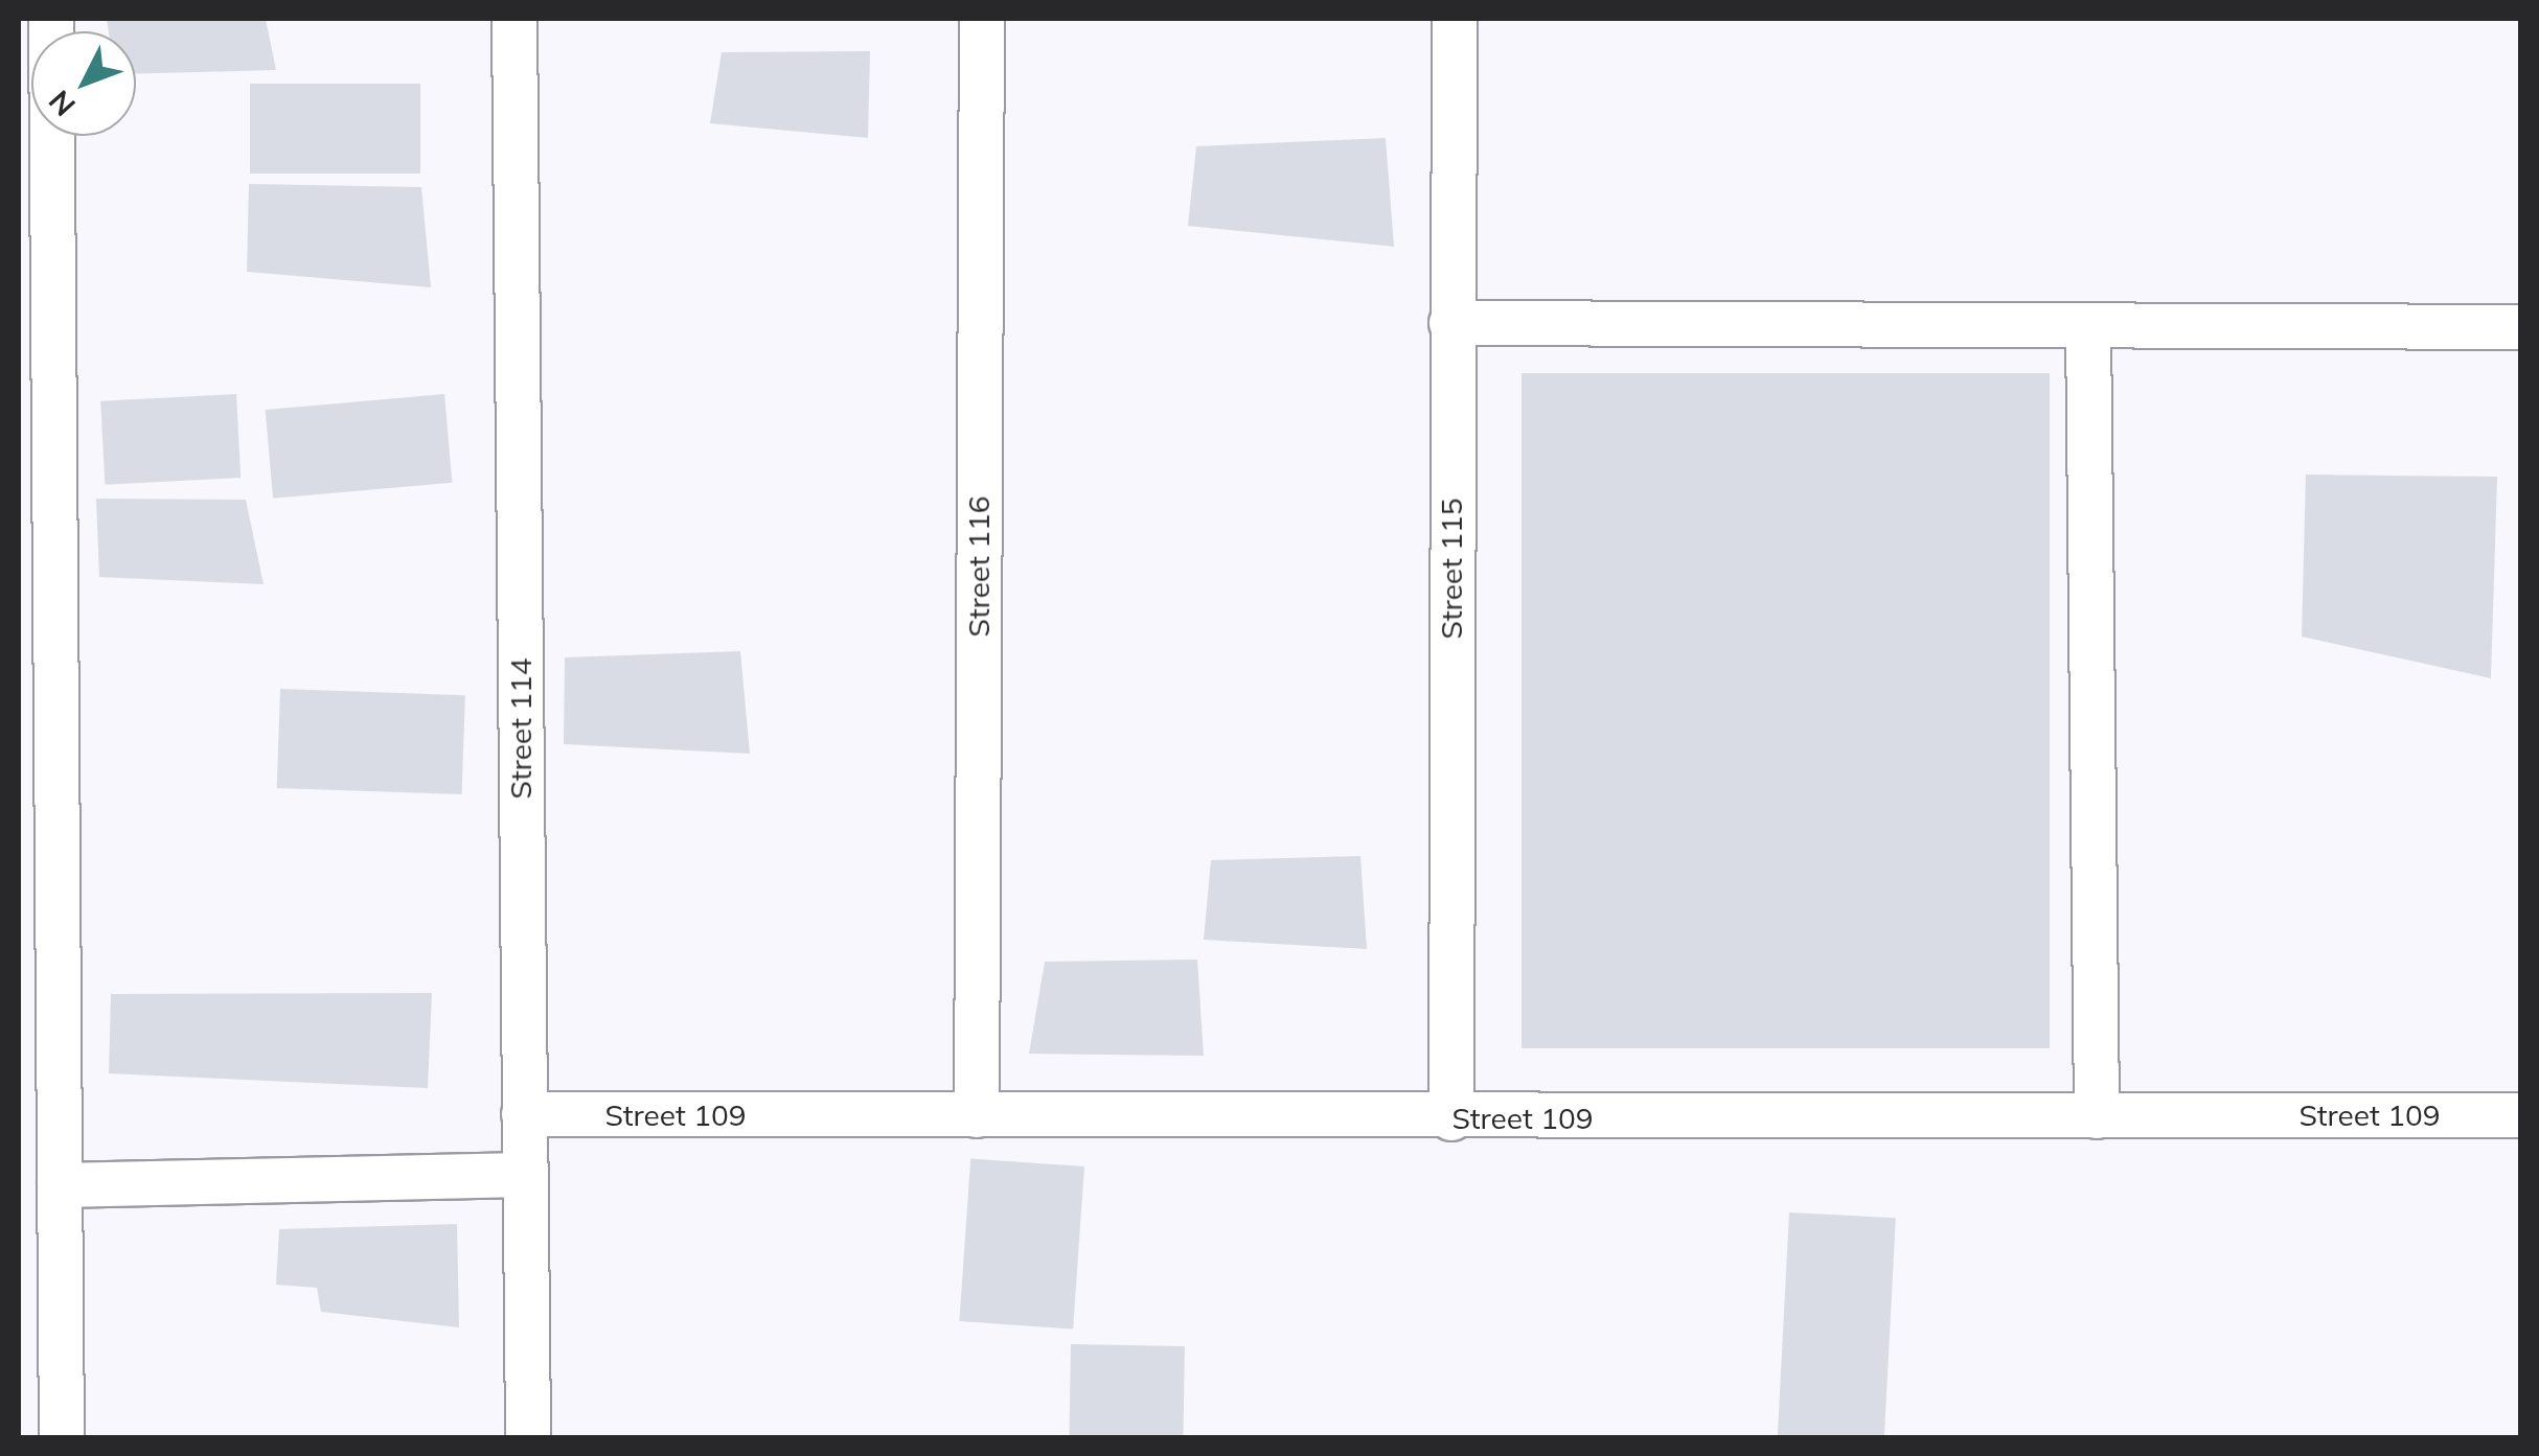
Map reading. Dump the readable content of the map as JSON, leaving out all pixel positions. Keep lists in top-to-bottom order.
{
  "streets": {
    "street": [
      "Street 116",
      "Street 115",
      "Street 114",
      "Street 109"
    ]
  },
  "crossings": [
    ["Street 116", "Street 109"],
    ["Street 115", "Street 109"],
    ["Street 114", "Street 109"]
  ],
  "north": "bottom left"
}
